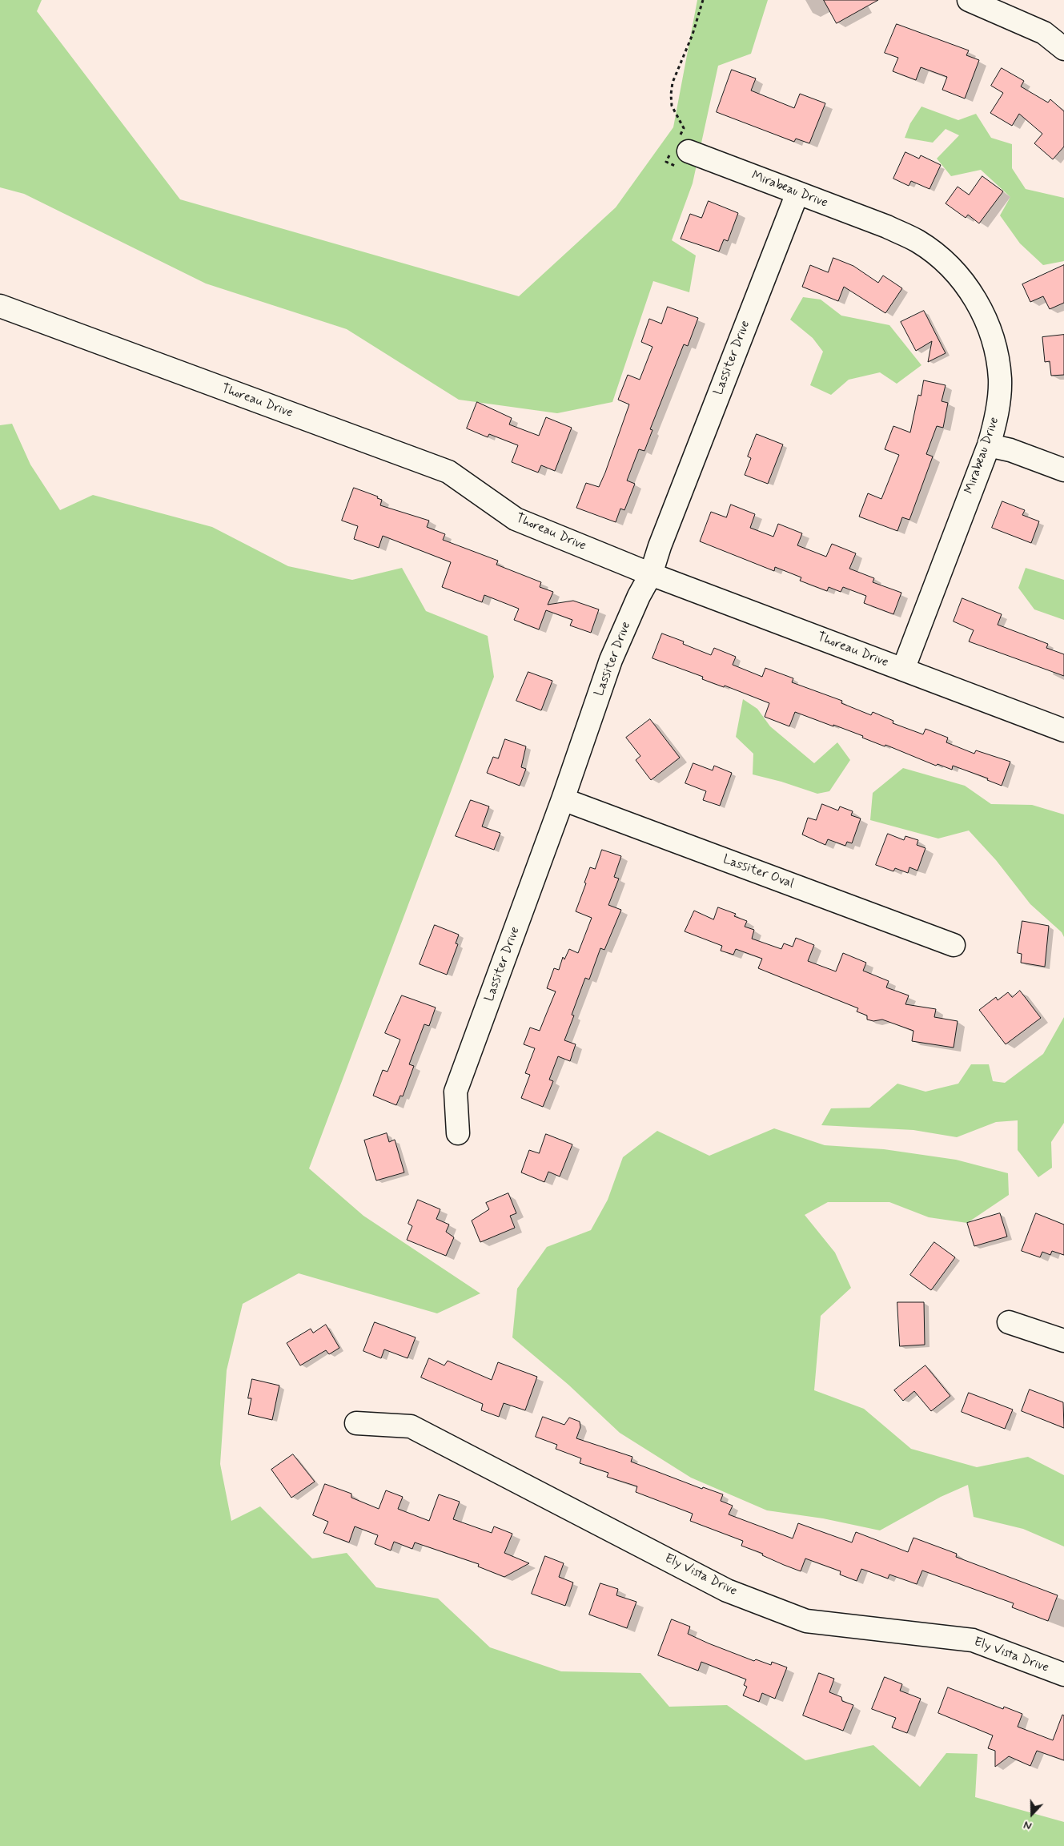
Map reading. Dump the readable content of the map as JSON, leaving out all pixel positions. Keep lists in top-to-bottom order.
{
  "streets": {
    "street": [
      "Mirabeau Drive",
      "Lassiter Drive",
      "Thoreau Drive",
      "Lassiter Oval",
      "Ely Vista Drive"
    ]
  },
  "crossings": [
    ["Mirabeau Drive", "Lassiter Drive"],
    ["Mirabeau Drive", "Thoreau Drive"],
    ["Lassiter Drive", "Thoreau Drive"],
    ["Lassiter Drive", "Lassiter Oval"]
  ],
  "north": "bottom"
}
